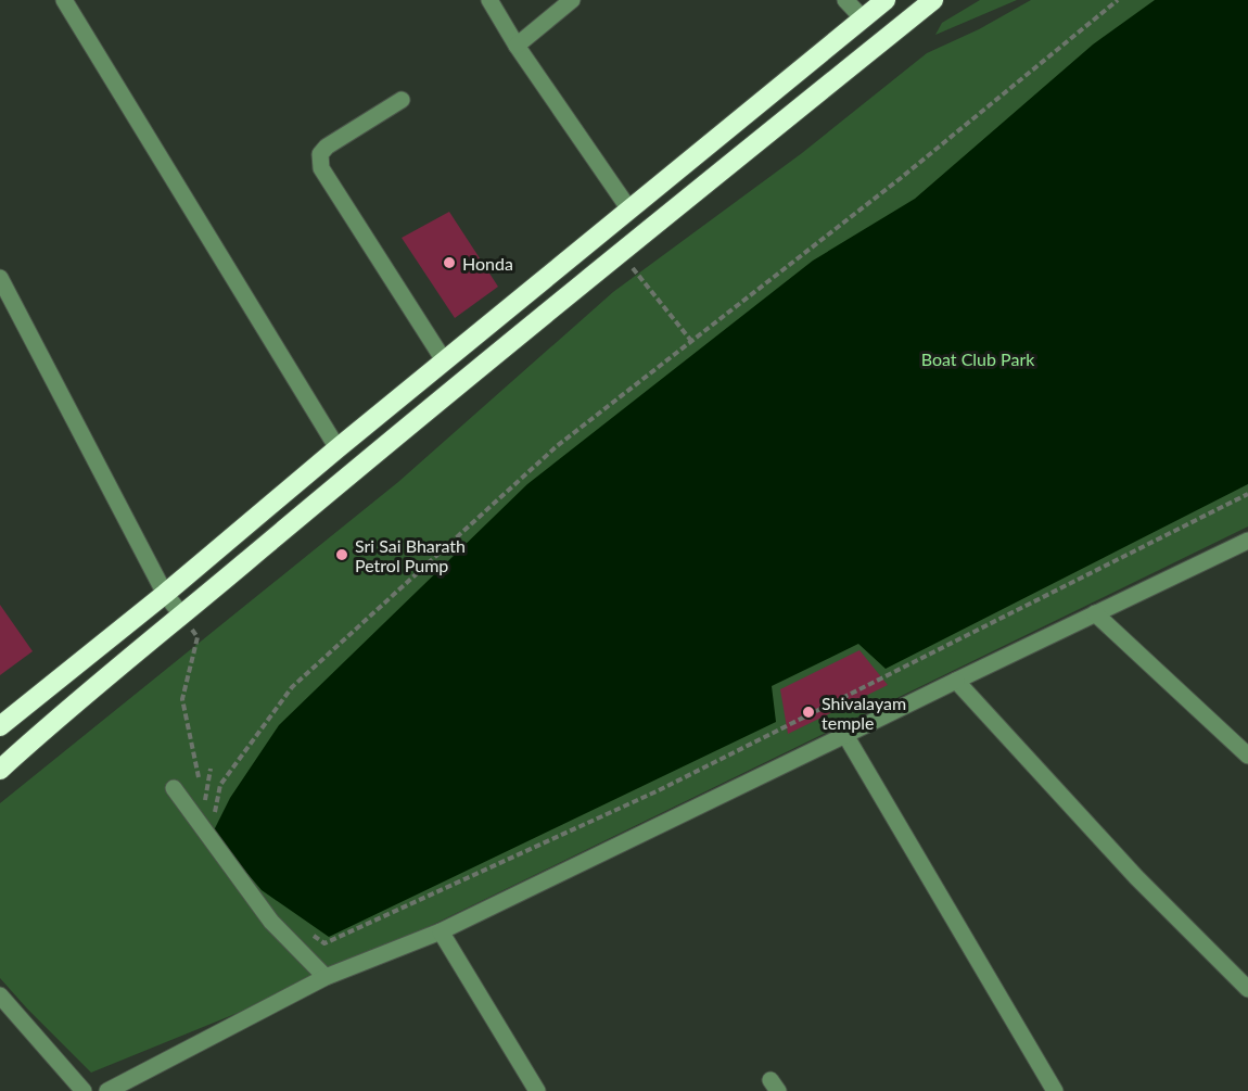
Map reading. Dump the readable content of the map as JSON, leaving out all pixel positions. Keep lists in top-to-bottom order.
{
  "parks": ["Boat Club Park"],
  "places": ["Honda", "Sri Sai Bharath Petrol Pump", "Shivalayam temple"]
}
